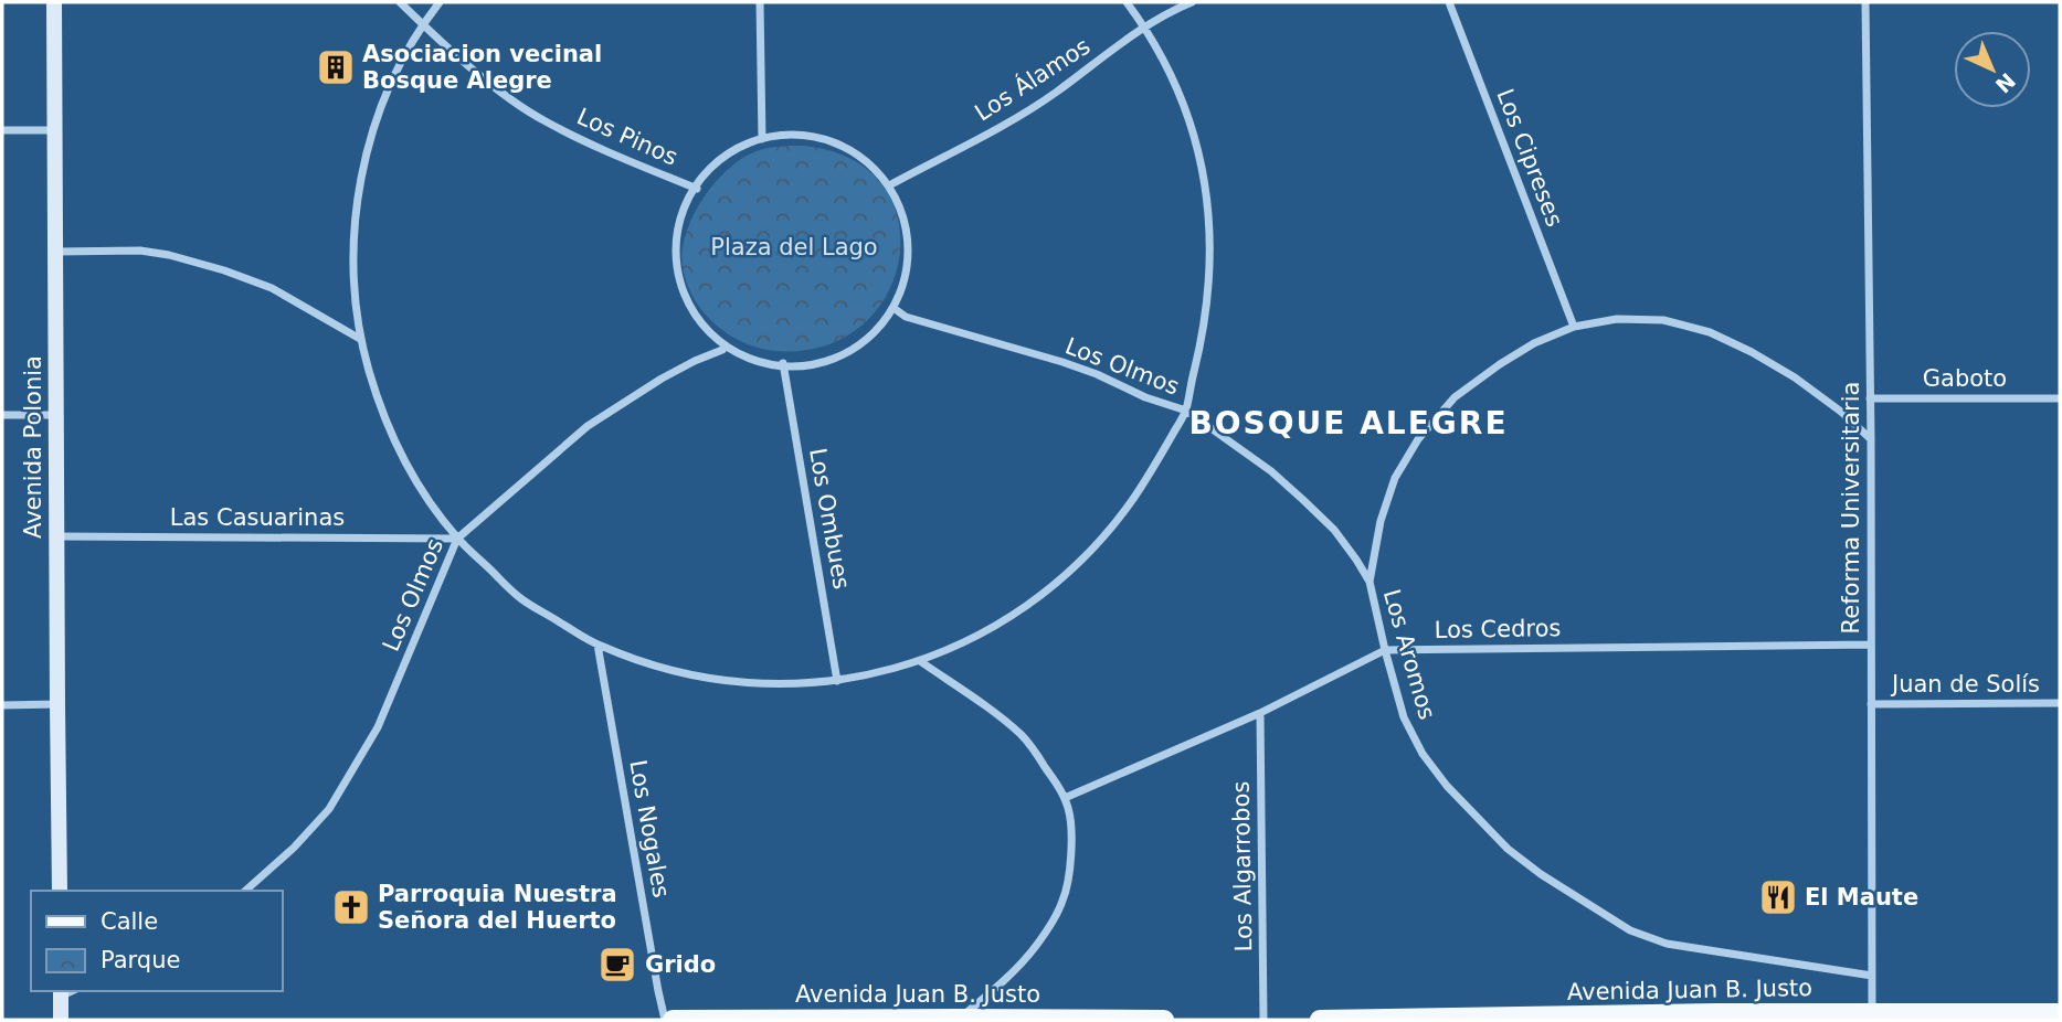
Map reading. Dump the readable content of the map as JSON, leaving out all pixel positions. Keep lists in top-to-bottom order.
{
  "streets": {
    "main road": ["Avenida Polonia", "Avenida Juan B. Justo"],
    "street": [
      "Los Álamos",
      "Los Pinos",
      "Los Cipreses",
      "Los Olmos",
      "Gaboto",
      "Reforma Universitaria",
      "Las Casuarinas",
      "Los Ombues",
      "Los Cedros",
      "Los Aromos",
      "Juan de Solís",
      "Los Nogales",
      "Los Algarrobos"
    ]
  },
  "crossings": [
    ["Los Álamos", "Los Pinos"],
    ["Los Álamos", "Los Olmos"],
    ["Los Álamos", "Los Ombues"],
    ["Los Pinos", "Los Olmos"],
    ["Los Pinos", "Los Ombues"],
    ["Los Cipreses", "Los Aromos"],
    ["Los Olmos", "Las Casuarinas"],
    ["Los Olmos", "Los Ombues"],
    ["Los Olmos", "Los Aromos"],
    ["Gaboto", "Reforma Universitaria"],
    ["Avenida Polonia", "Las Casuarinas"],
    ["Reforma Universitaria", "Los Cedros"],
    ["Reforma Universitaria", "Los Aromos"],
    ["Reforma Universitaria", "Juan de Solís"],
    ["Reforma Universitaria", "Avenida Juan B. Justo"],
    ["Los Cedros", "Los Aromos"],
    ["Los Cedros", "Los Algarrobos"]
  ],
  "districts": ["BOSQUE ALEGRE"],
  "parks": ["Plaza del Lago"],
  "places": {
    "building": ["Asociacion vecinal Bosque Alegre"],
    "restaurant": ["El Maute"],
    "church": ["Parroquia Nuestra Señora del Huerto"],
    "cafe": ["Grido"]
  },
  "legend": ["Calle", "Parque"],
  "north": "bottom right"
}
